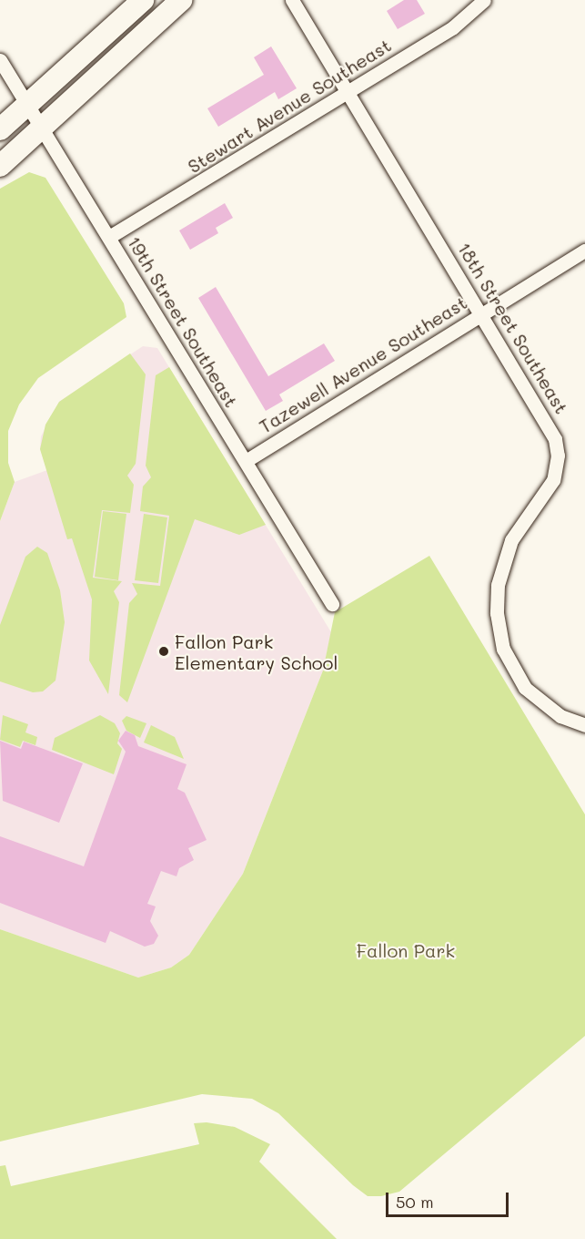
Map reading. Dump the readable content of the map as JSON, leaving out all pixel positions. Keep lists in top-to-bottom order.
{
  "streets": {
    "street": [
      "Stewart Avenue Southeast",
      "19th Street Southeast",
      "18th Street Southeast",
      "Tazewell Avenue Southeast"
    ]
  },
  "crossings": [
    ["Stewart Avenue Southeast", "19th Street Southeast"],
    ["Stewart Avenue Southeast", "18th Street Southeast"],
    ["19th Street Southeast", "Tazewell Avenue Southeast"],
    ["18th Street Southeast", "Tazewell Avenue Southeast"]
  ],
  "parks": ["Fallon Park"],
  "places": ["Fallon Park Elementary School"],
  "scale_bar": "50 m"
}
